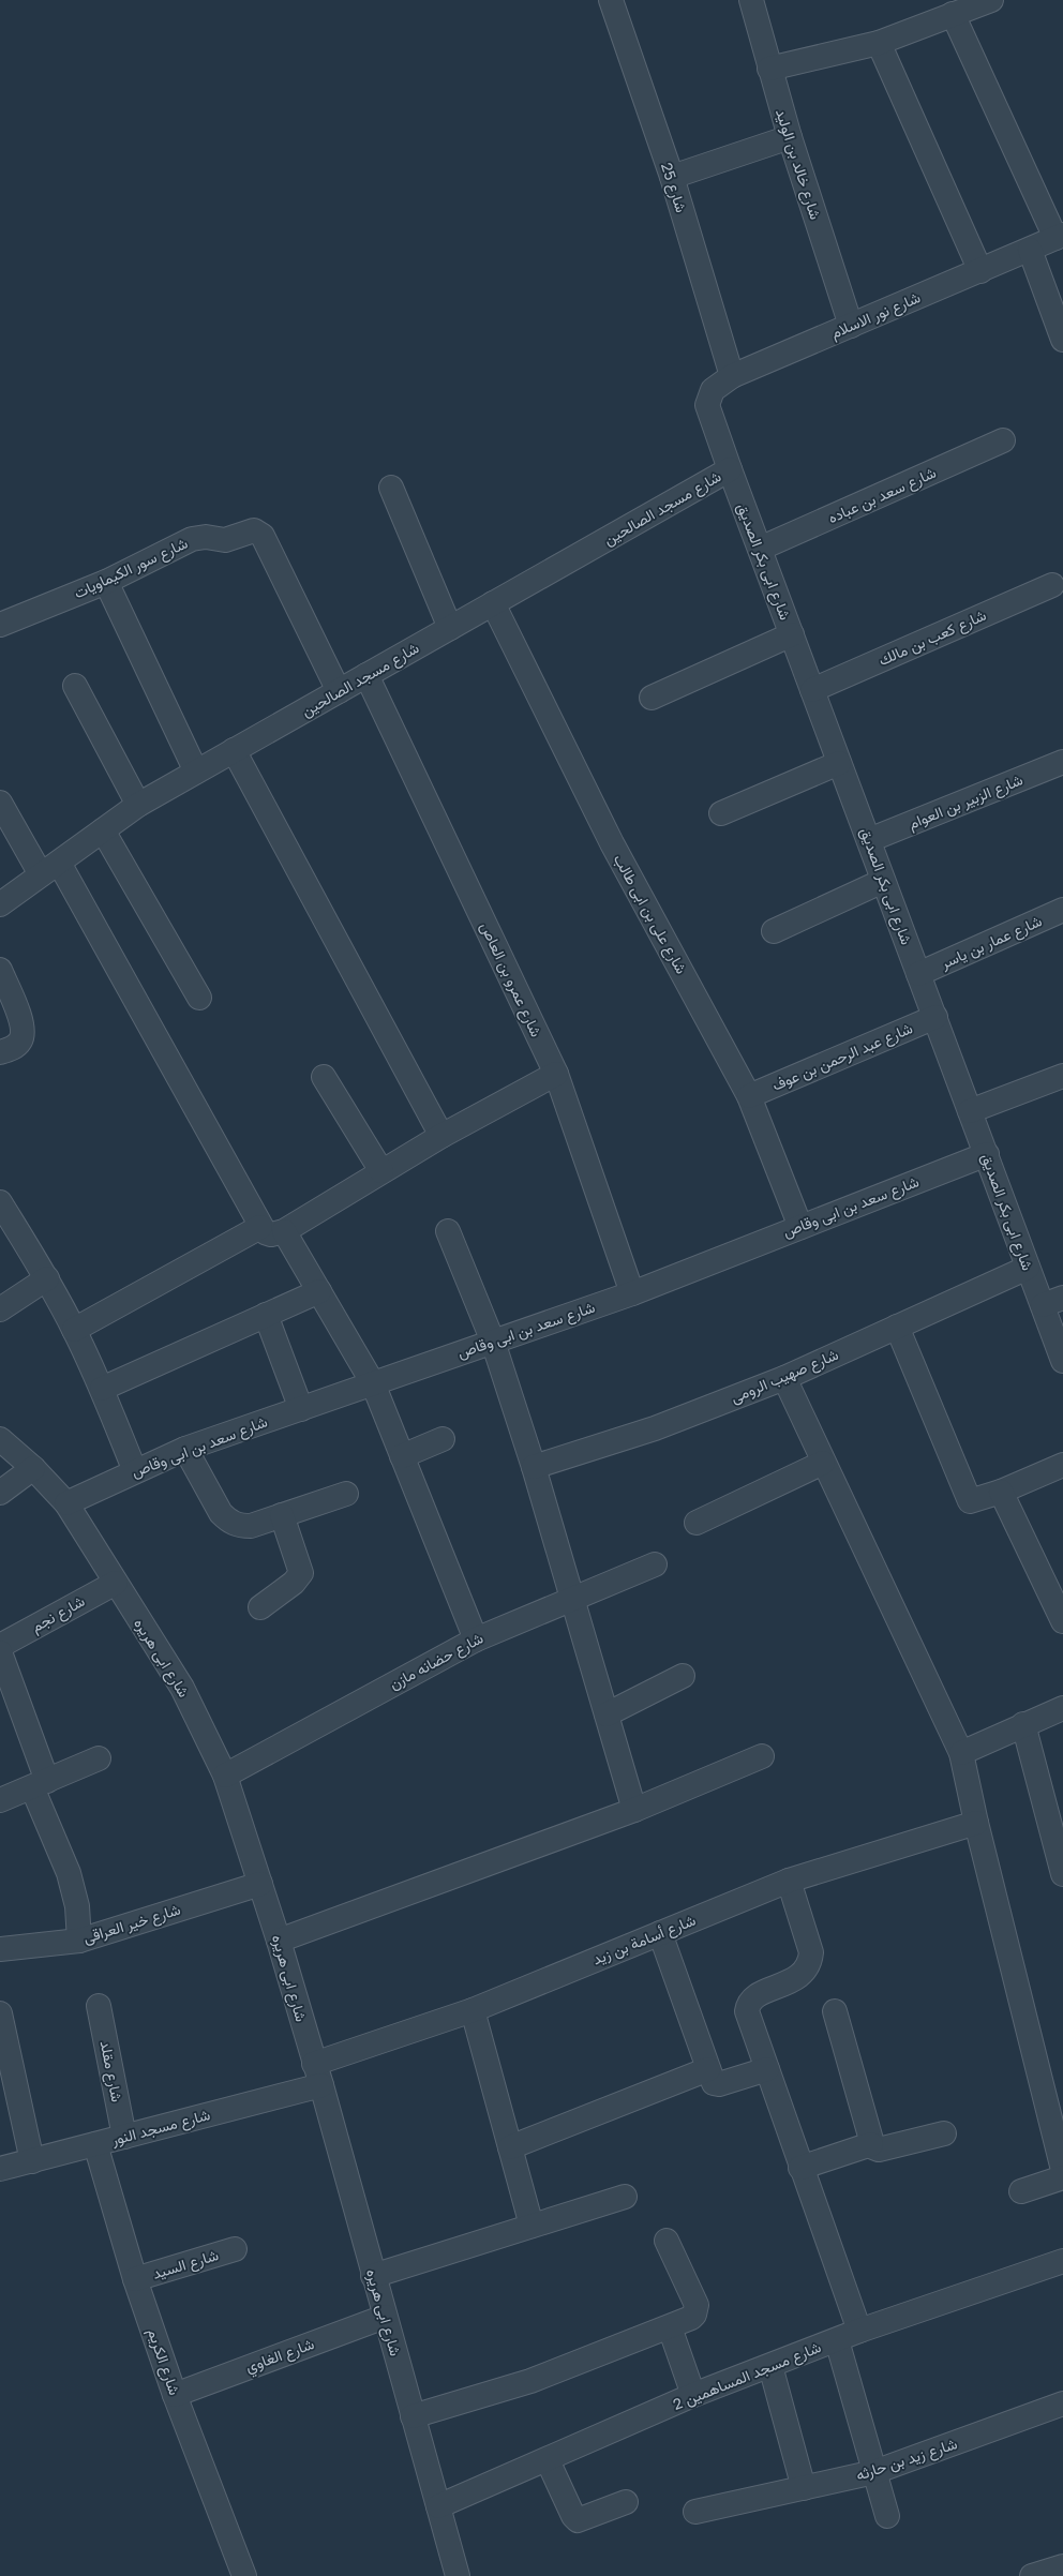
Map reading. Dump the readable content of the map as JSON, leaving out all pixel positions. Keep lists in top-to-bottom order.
{
  "streets": {
    "street": [
      "شارع خالد بن الوليد",
      "شارع 25",
      "شارع نور الاسلام",
      "شارع سعد بن عباده",
      "شارع مسجد الصالحين",
      "شارع ابى بكر الصديق",
      "شارع سور الكيماويات",
      "شارع كعب بن مالك",
      "شارع الزبير بن العوام",
      "شارع على بن ابى طالب",
      "شارع عمار بن ياسر",
      "شارع عمرو بن العاص",
      "شارع عبد الرحمن بن عوف",
      "شارع سعد بن ابى وقاص",
      "شارع صهيب الرومى",
      "شارع نجم",
      "شارع ابى هريره",
      "شارع حضانه مازن",
      "شارع خير العراقى",
      "شارع أسامة بن زيد",
      "شارع مقلد",
      "شارع مسجد النور",
      "شارع السيد",
      "شارع الغاوي",
      "شارع الكريم",
      "شارع مسجد المساهمين 2",
      "شارع زيد بن حارثه"
    ]
  },
  "crossings": [
    ["شارع خالد بن الوليد", "شارع نور الاسلام"],
    ["شارع 25", "شارع نور الاسلام"],
    ["شارع نور الاسلام", "شارع ابى بكر الصديق"],
    ["شارع سعد بن عباده", "شارع ابى بكر الصديق"],
    ["شارع مسجد الصالحين", "شارع ابى بكر الصديق"],
    ["شارع مسجد الصالحين", "شارع سور الكيماويات"],
    ["شارع مسجد الصالحين", "شارع على بن ابى طالب"],
    ["شارع مسجد الصالحين", "شارع عمرو بن العاص"],
    ["شارع ابى بكر الصديق", "شارع كعب بن مالك"],
    ["شارع ابى بكر الصديق", "شارع الزبير بن العوام"],
    ["شارع ابى بكر الصديق", "شارع عمار بن ياسر"],
    ["شارع ابى بكر الصديق", "شارع عبد الرحمن بن عوف"],
    ["شارع ابى بكر الصديق", "شارع سعد بن ابى وقاص"],
    ["شارع ابى بكر الصديق", "شارع صهيب الرومى"],
    ["شارع على بن ابى طالب", "شارع عبد الرحمن بن عوف"],
    ["شارع على بن ابى طالب", "شارع سعد بن ابى وقاص"],
    ["شارع عمرو بن العاص", "شارع سعد بن ابى وقاص"],
    ["شارع سعد بن ابى وقاص", "شارع ابى هريره"],
    ["شارع نجم", "شارع ابى هريره"],
    ["شارع ابى هريره", "شارع حضانه مازن"],
    ["شارع ابى هريره", "شارع خير العراقى"],
    ["شارع ابى هريره", "شارع أسامة بن زيد"],
    ["شارع ابى هريره", "شارع مسجد النور"],
    ["شارع ابى هريره", "شارع الغاوي"],
    ["شارع ابى هريره", "شارع مسجد المساهمين 2"],
    ["شارع أسامة بن زيد", "شارع مسجد النور"],
    ["شارع مقلد", "شارع مسجد النور"],
    ["شارع مسجد النور", "شارع الكريم"],
    ["شارع السيد", "شارع الكريم"],
    ["شارع الغاوي", "شارع الكريم"]
  ]
}
